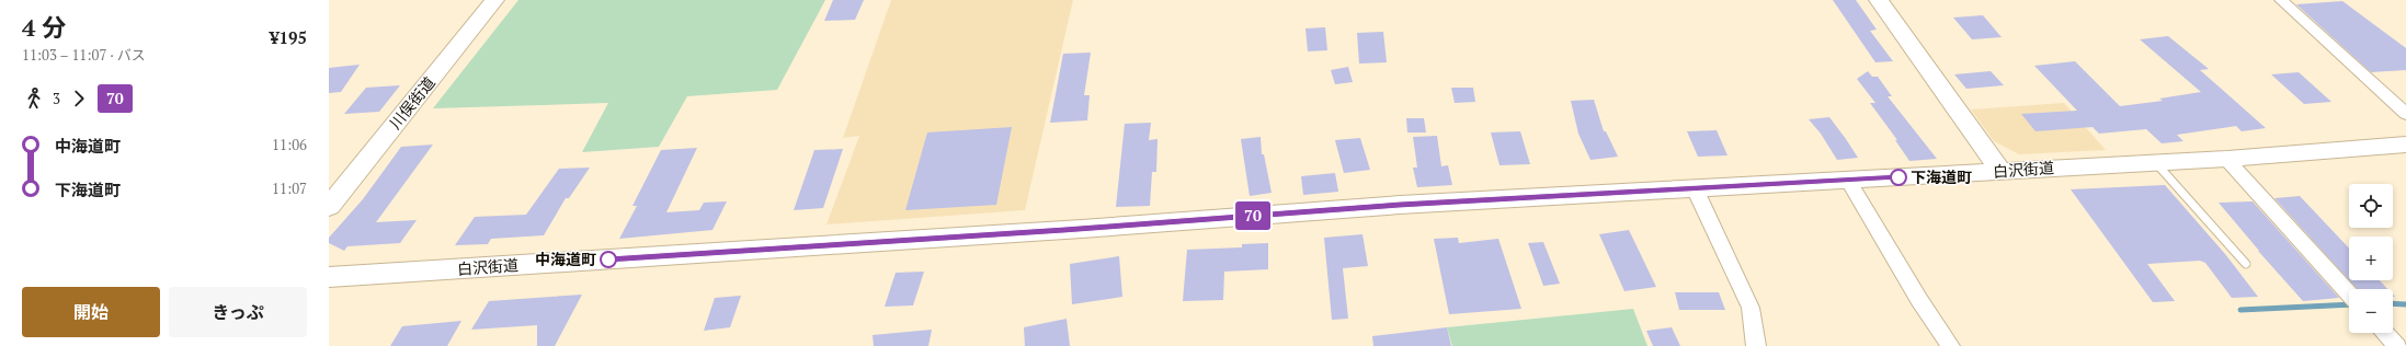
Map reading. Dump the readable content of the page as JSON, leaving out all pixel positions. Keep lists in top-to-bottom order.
{
  "streets": {
    "main road": ["川俣街道", "白沢街道"]
  },
  "places": ["下海道町", "中海道町"],
  "lines": ["bus line 70"],
  "page": {
    "heading": ["4 分", "11:03 – 11:07 · バス", "¥195"],
    "on_map": "70",
    "legs": ["3", "70"],
    "list": [
      {
        "name": "中海道町",
        "value": "11:06"
      },
      {
        "name": "下海道町",
        "value": "11:07"
      }
    ],
    "map_buttons": ["+", "−"],
    "buttons": ["開始", "きっぷ"]
  }
}
